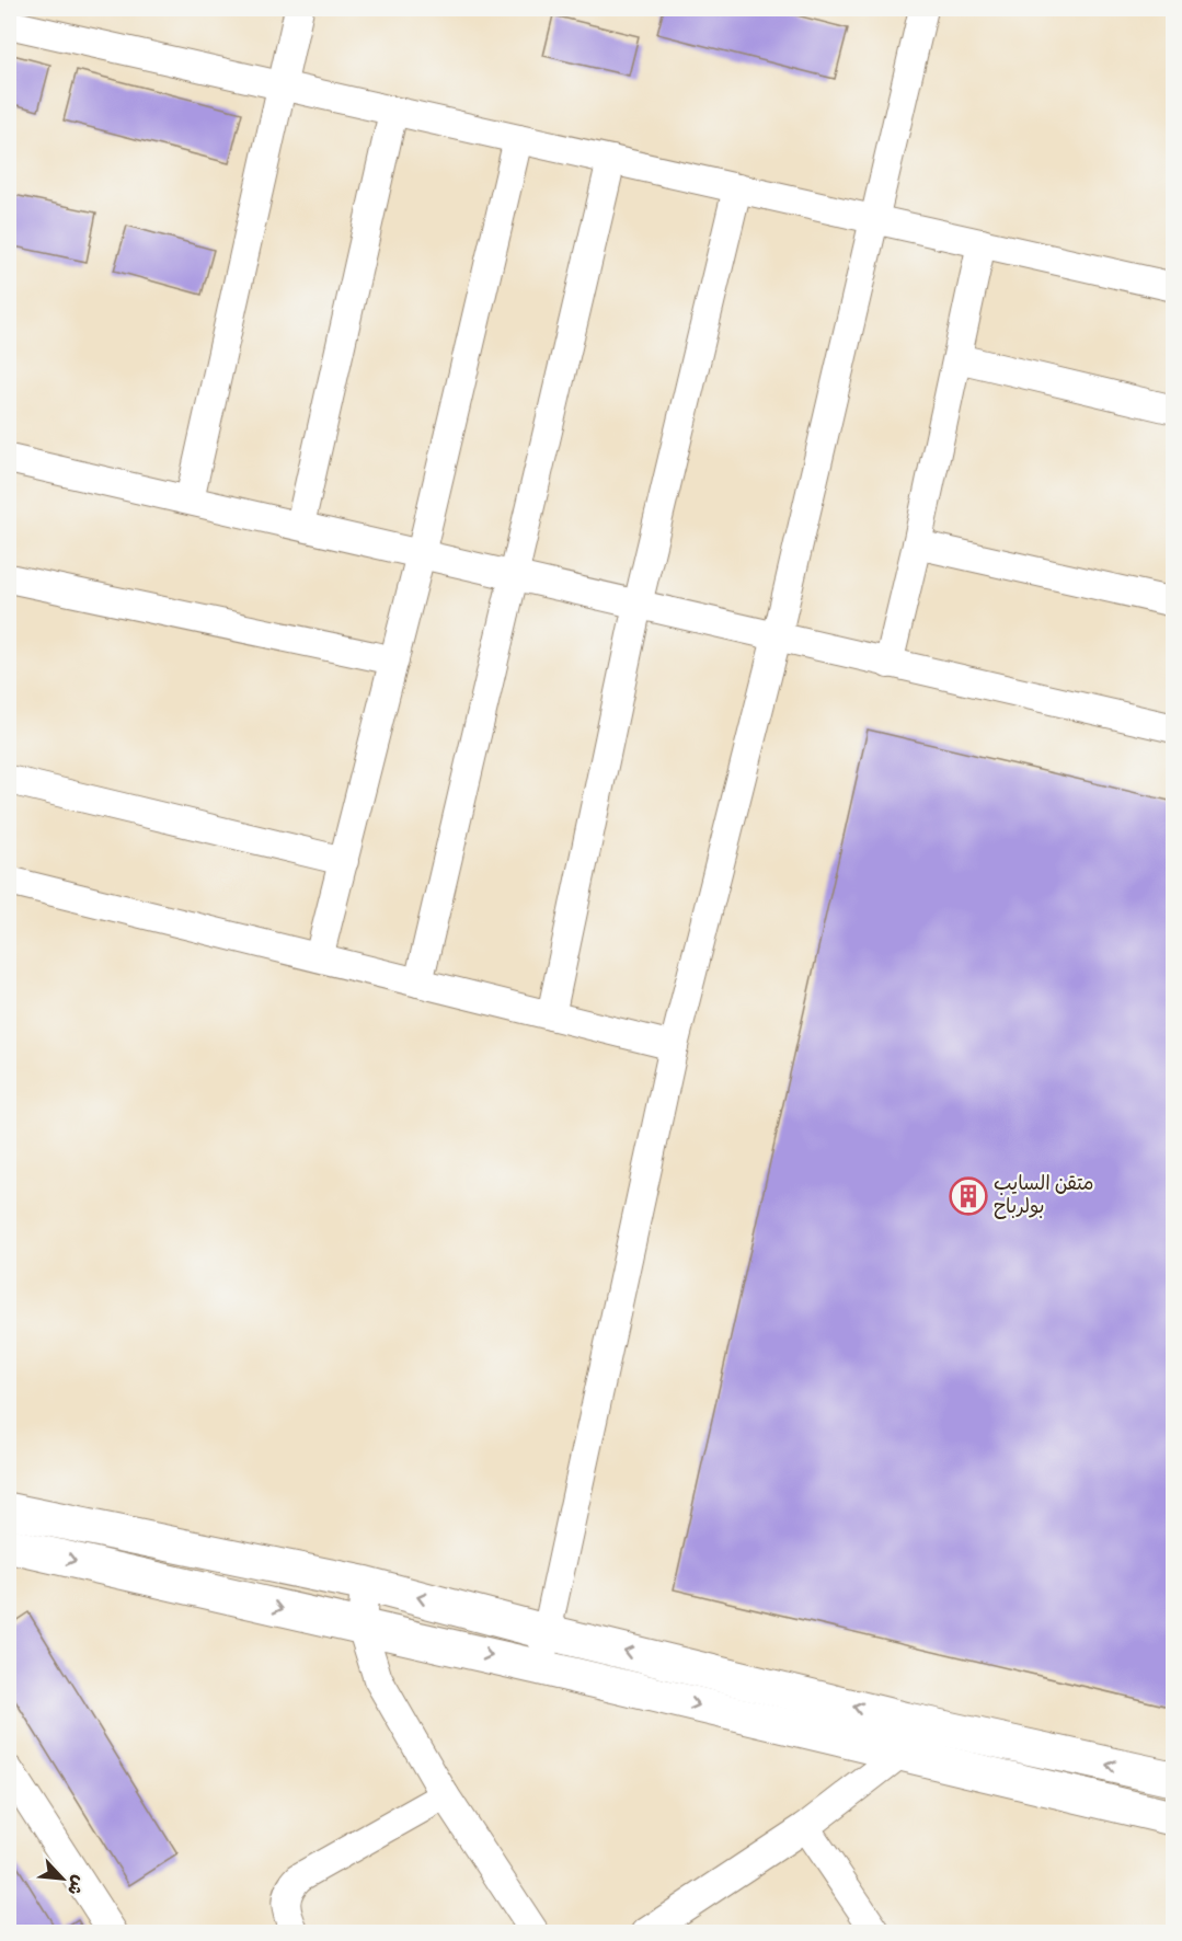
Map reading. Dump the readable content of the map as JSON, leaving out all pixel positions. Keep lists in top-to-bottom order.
{
  "places": {
    "building": ["متقن السايب بولرباح"]
  },
  "north": "bottom right"
}
